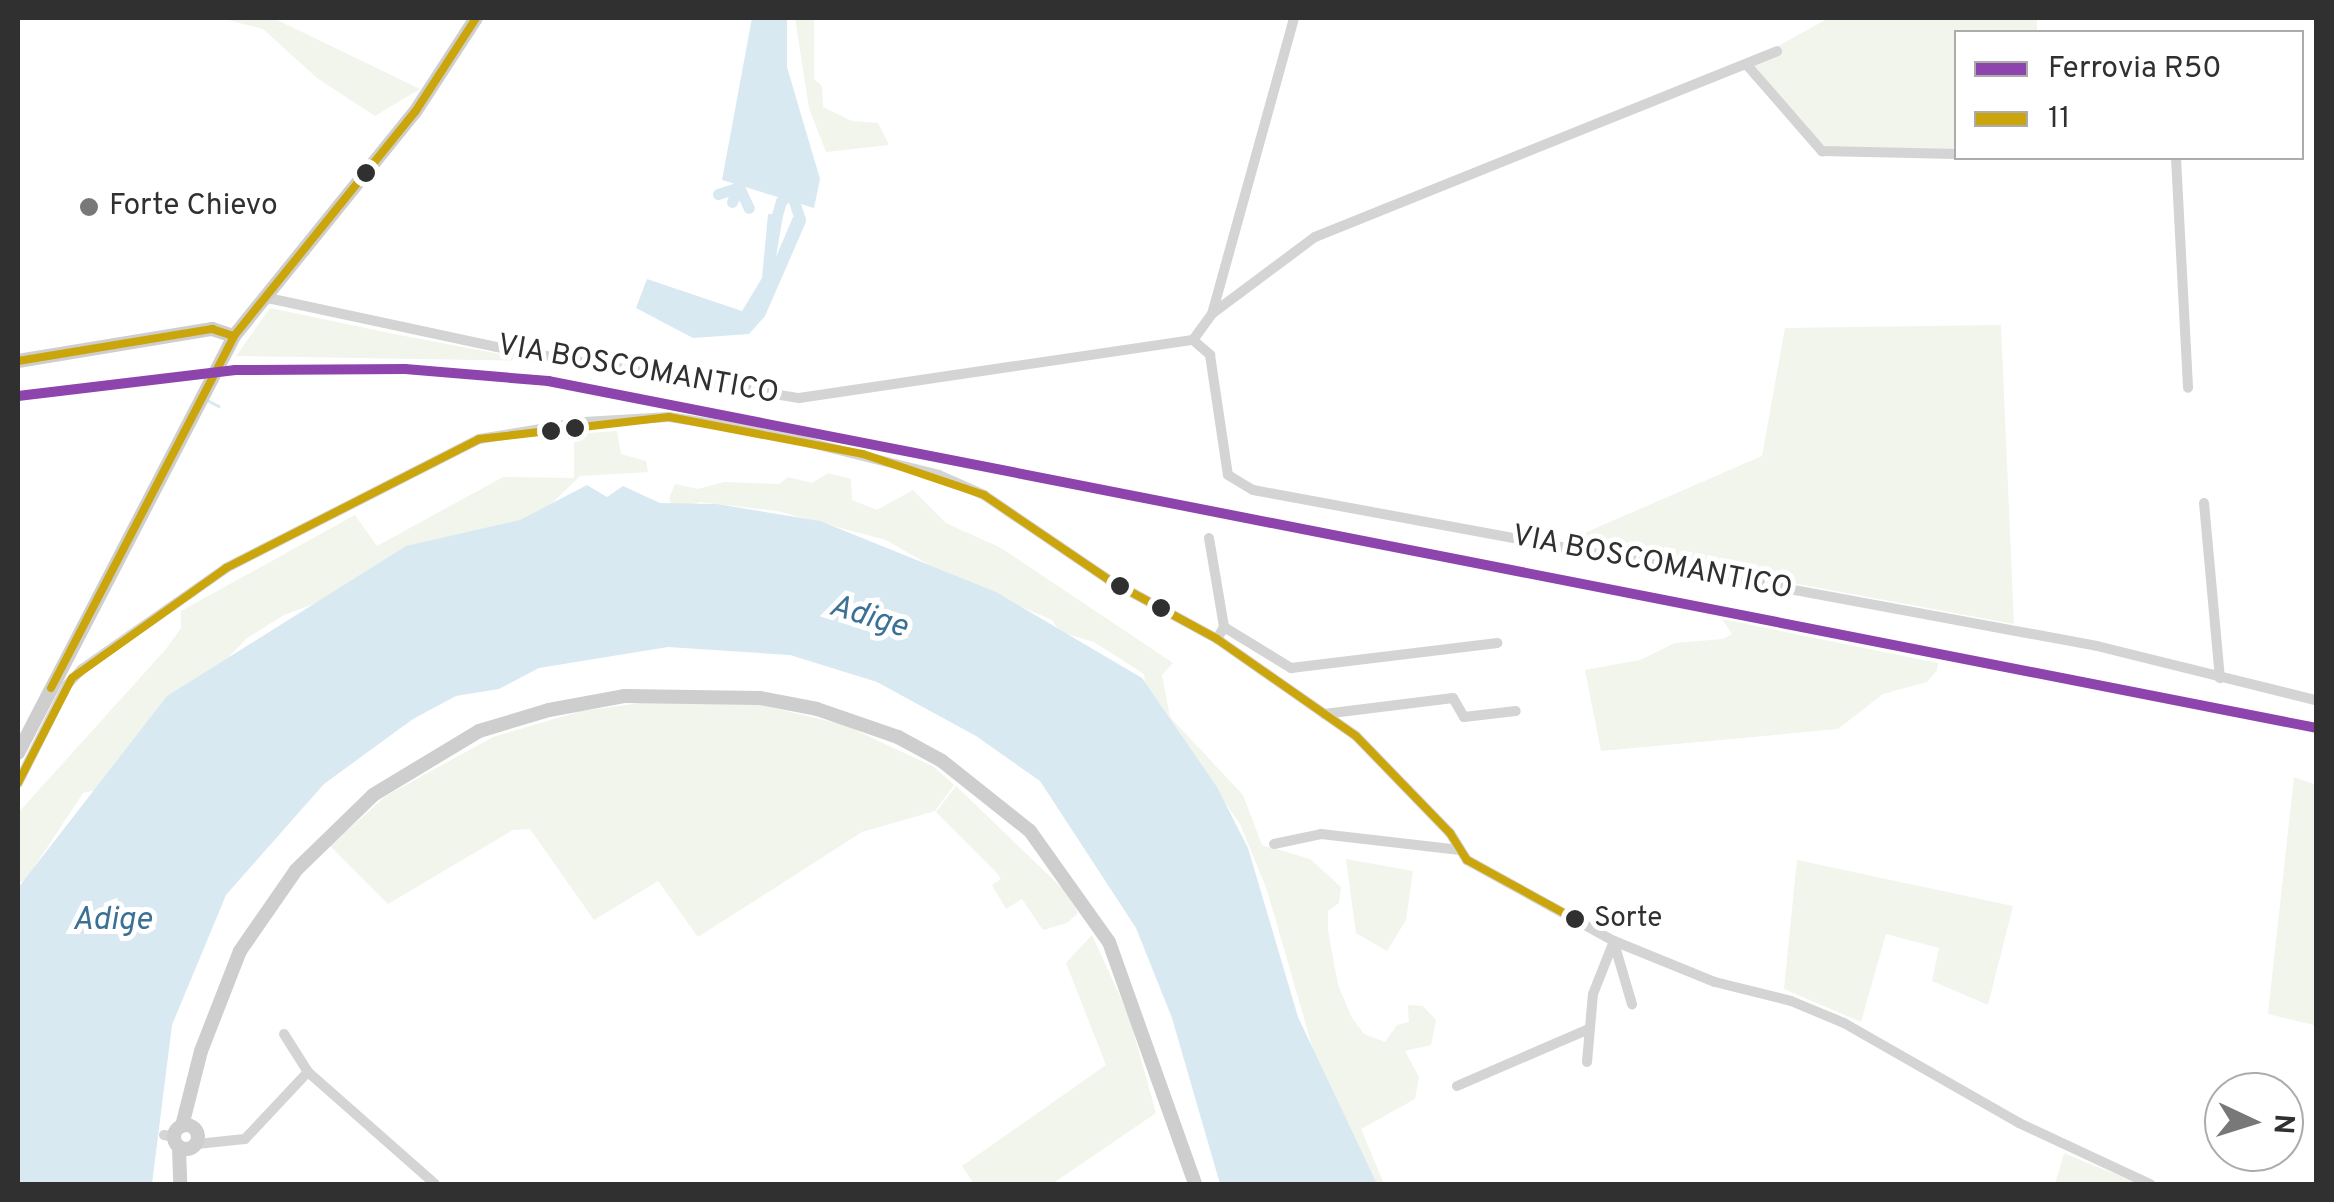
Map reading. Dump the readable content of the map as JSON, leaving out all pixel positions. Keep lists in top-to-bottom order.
{
  "streets": {
    "street": ["VIA BOSCOMANTICO"]
  },
  "water": ["Adige"],
  "places": ["Forte Chievo", "Sorte"],
  "lines": ["transit line 11", "rail line R50"],
  "legend": ["Ferrovia R50", "11"],
  "north": "right"
}
